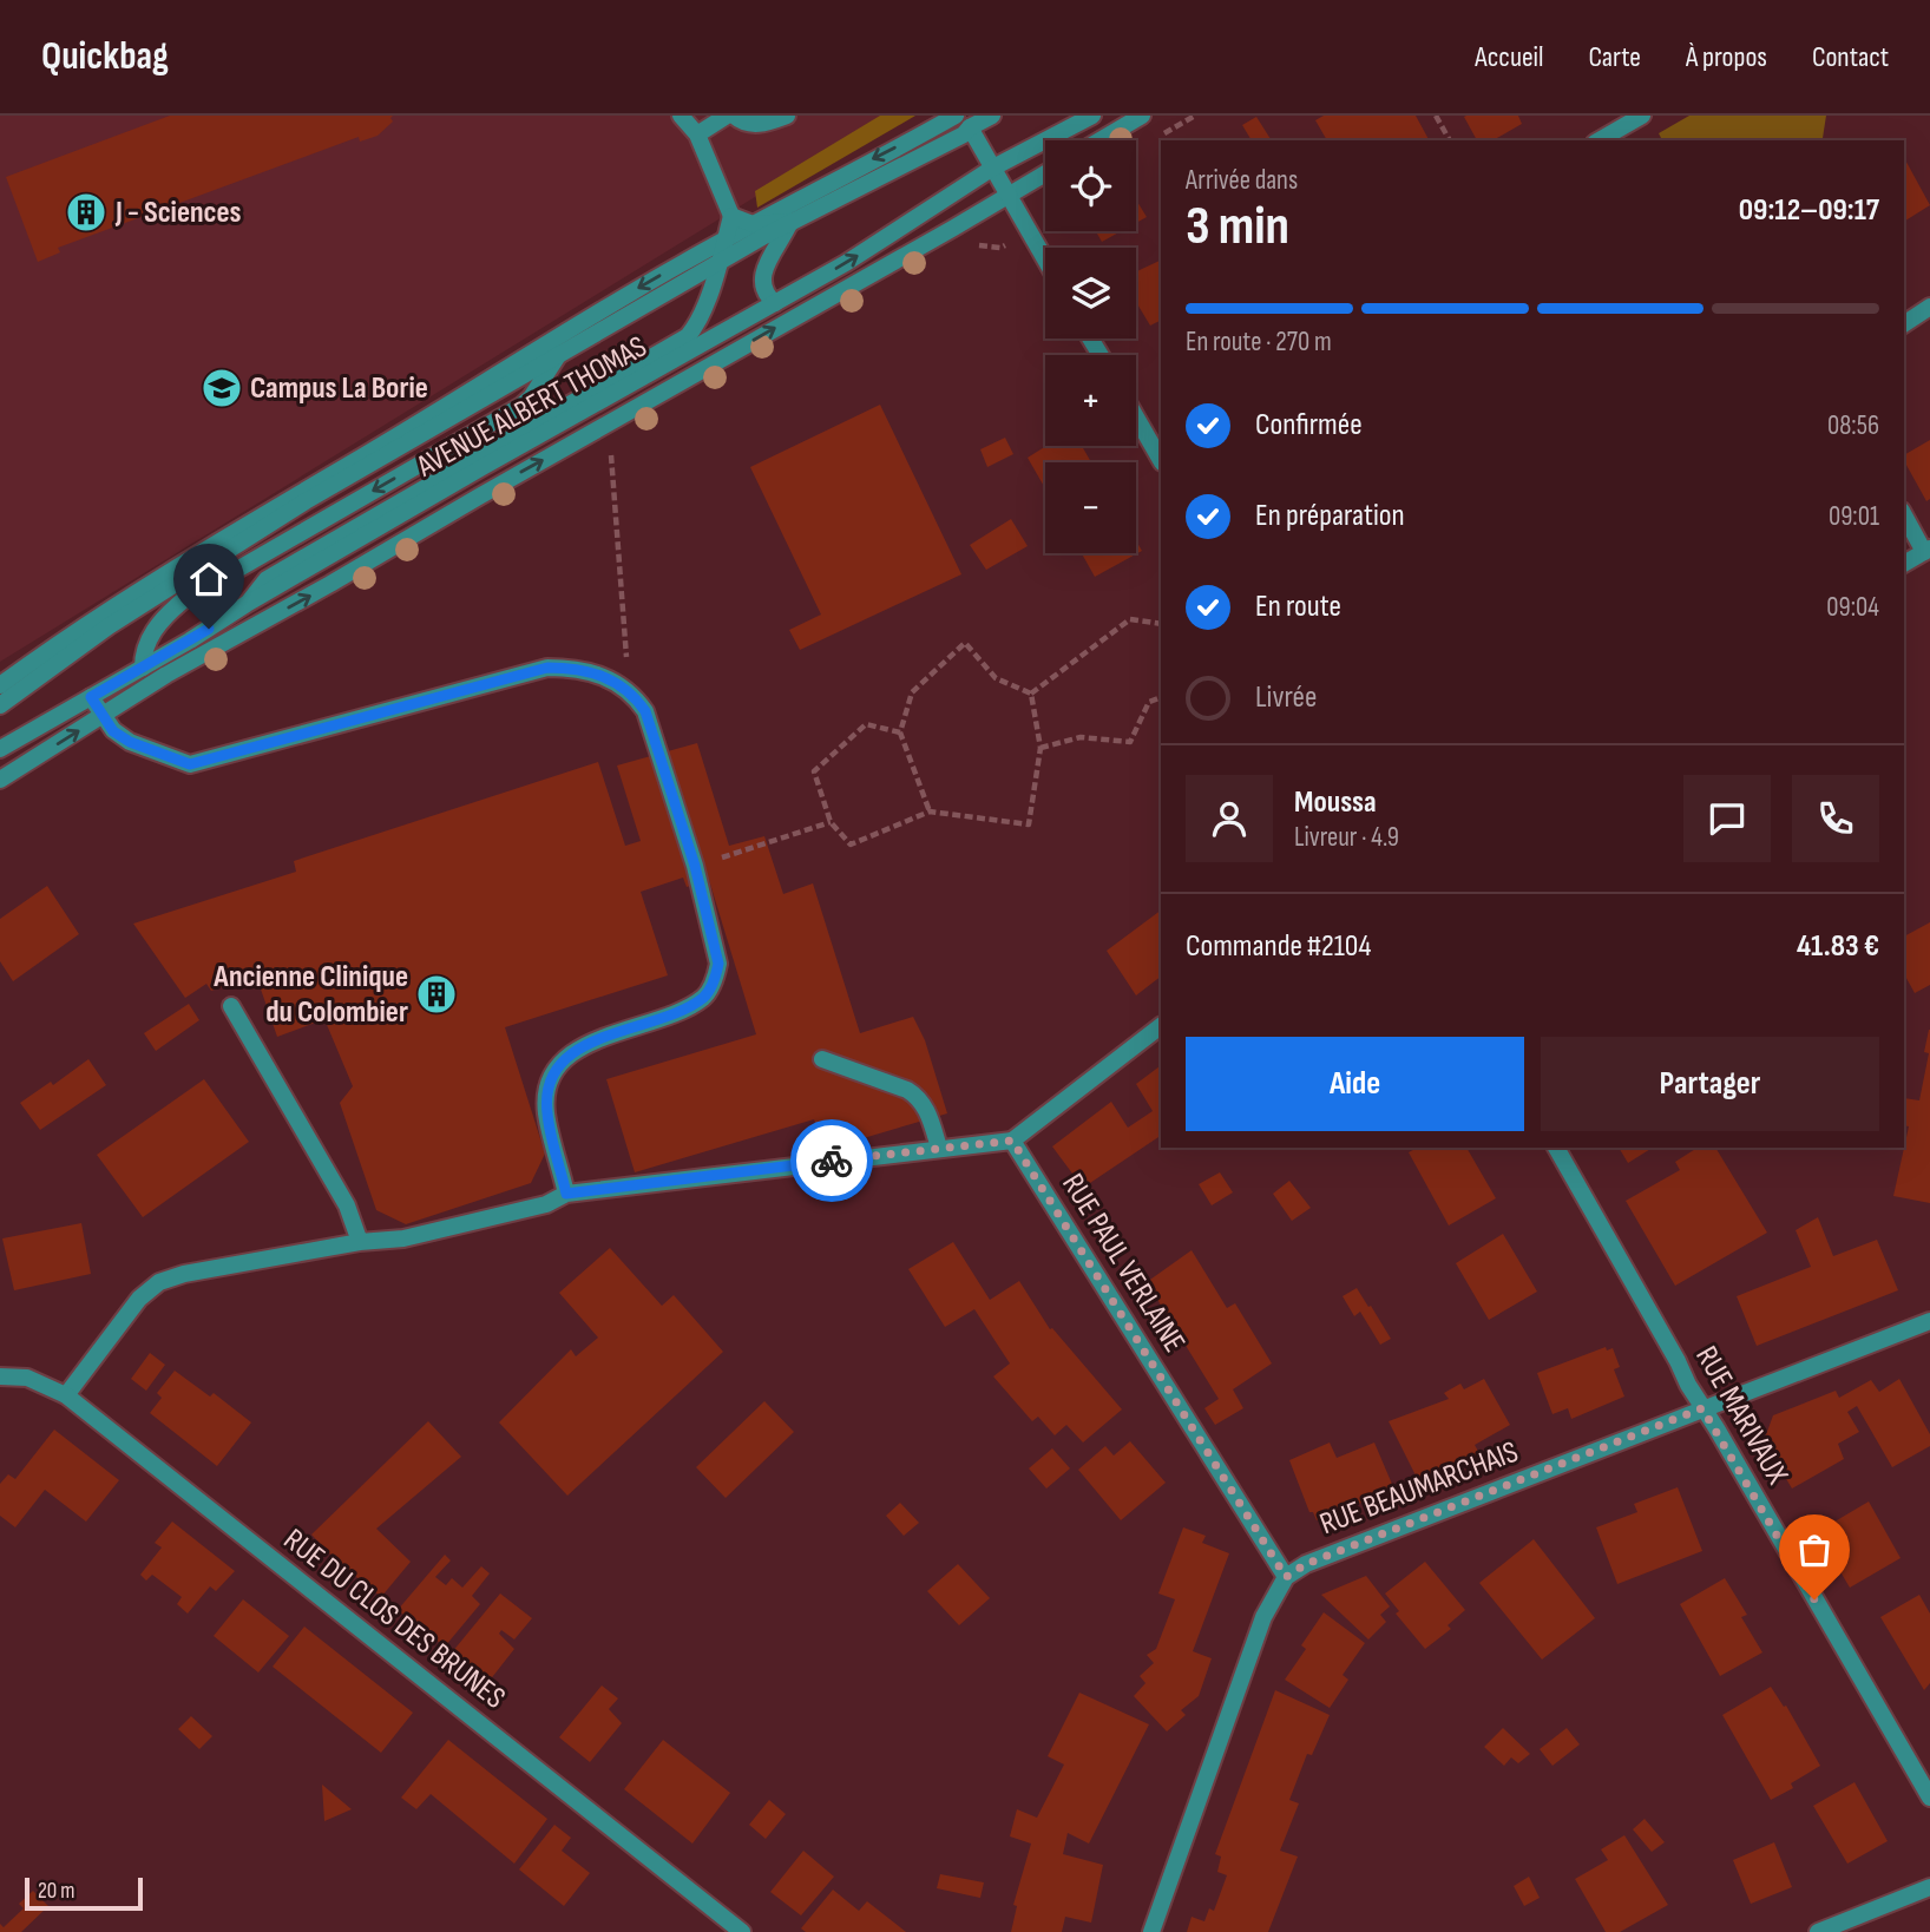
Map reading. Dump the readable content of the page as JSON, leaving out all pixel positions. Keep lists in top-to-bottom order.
{
  "streets": {
    "street": [
      "AVENUE ALBERT THOMAS",
      "RUE PAUL VERLAINE",
      "RUE MARIVAUX",
      "RUE BEAUMARCHAIS",
      "RUE DU CLOS DES BRUNES"
    ]
  },
  "crossings": [
    ["RUE PAUL VERLAINE", "RUE BEAUMARCHAIS"],
    ["RUE MARIVAUX", "RUE BEAUMARCHAIS"]
  ],
  "places": {
    "building": ["J - Sciences", "Ancienne Clinique du Colombier"],
    "school or university": ["Campus La Borie"]
  },
  "scale_bar": "20 m",
  "page": {
    "header": "Quickbag",
    "nav": [
      "Accueil",
      "Carte",
      "À propos",
      "Contact"
    ],
    "map_buttons": ["+", "−"],
    "heading": ["3 min", "Arrivée dans", "09:12–09:17"],
    "panel": [
      "Moussa",
      "Livreur · 4.9",
      "Commande #2104",
      "41.83 €"
    ],
    "bar": "En route · 270 m",
    "list": [
      ["Confirmée", "08:56"],
      ["En préparation", "09:01"],
      ["En route", "09:04"],
      "Livrée"
    ],
    "buttons": ["Aide", "Partager"],
    "scale": "20 m"
  }
}
